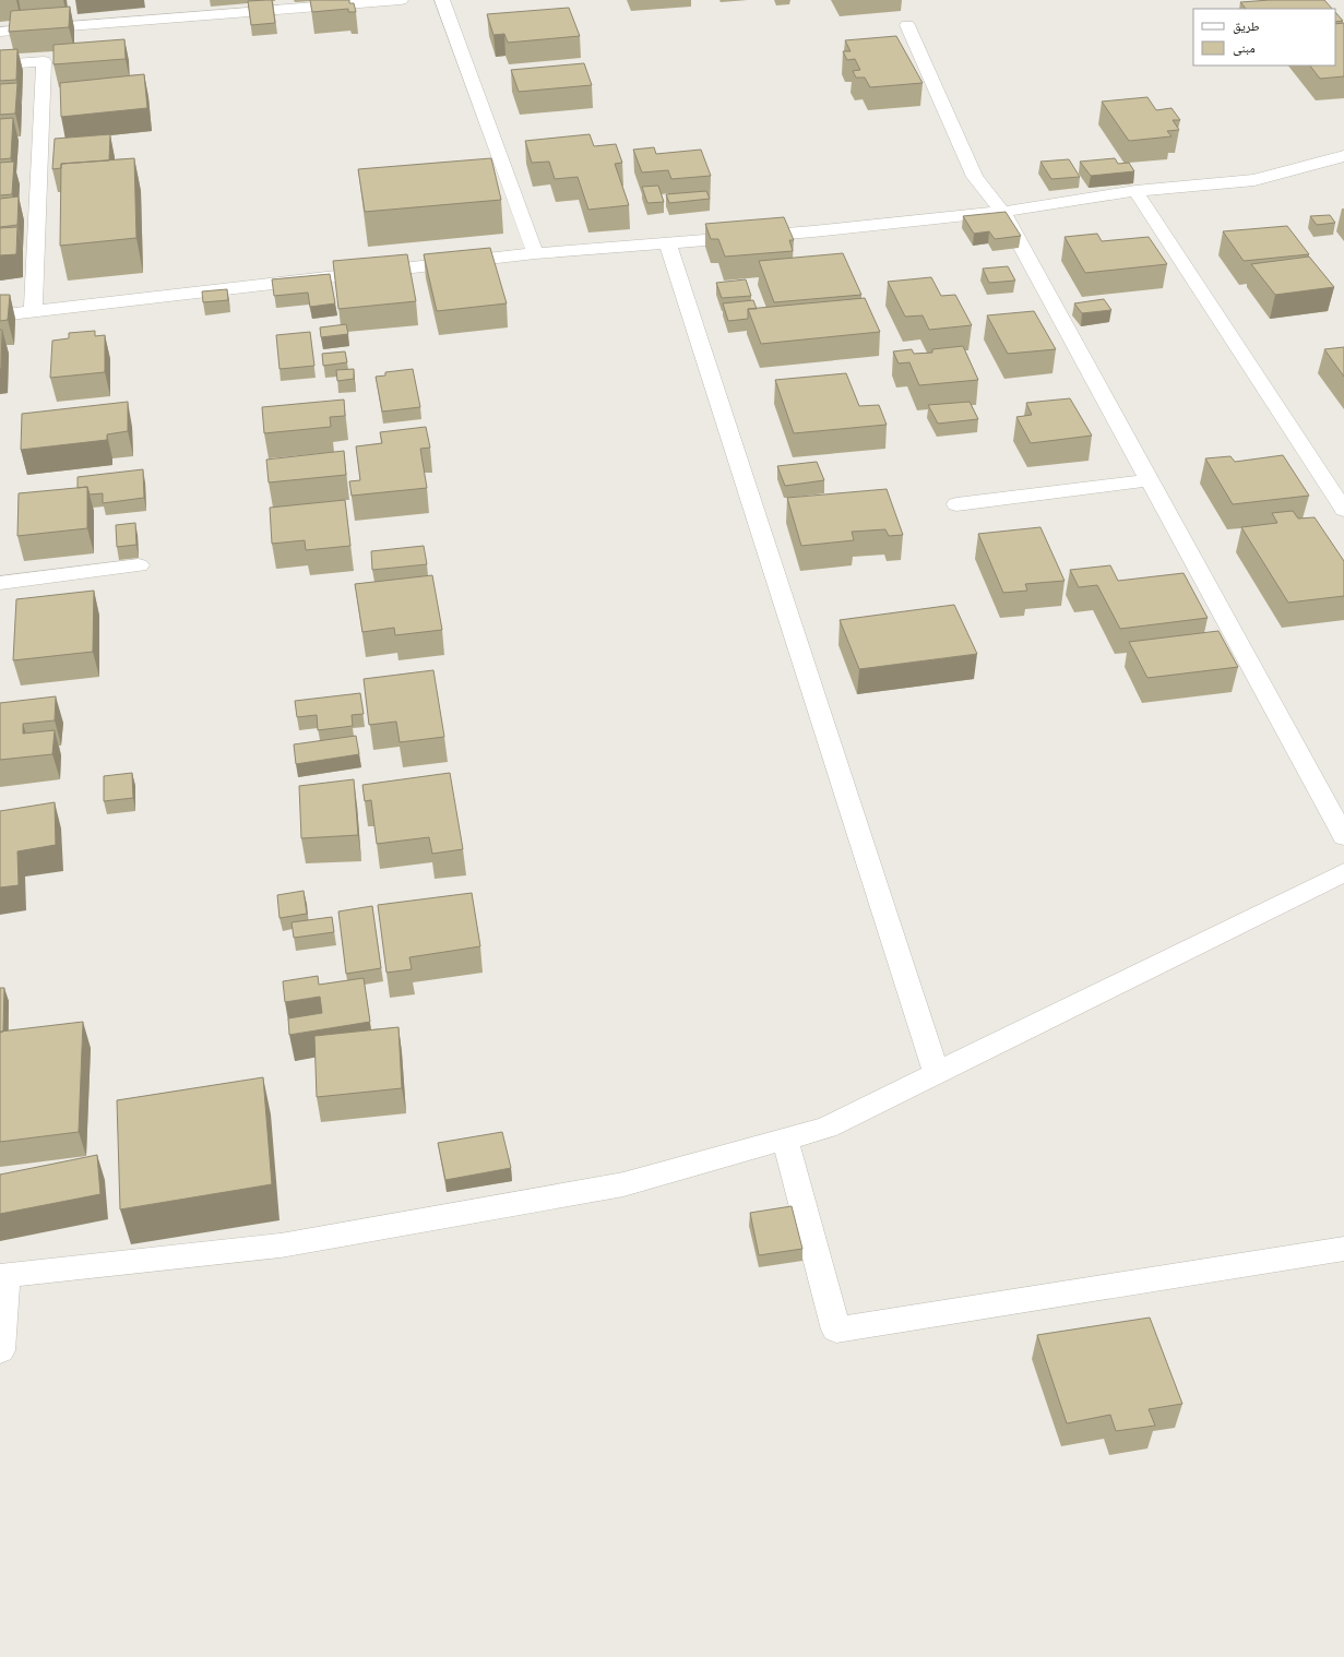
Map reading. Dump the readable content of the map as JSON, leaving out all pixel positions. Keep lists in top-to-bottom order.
{
  "legend": ["طريق", "مبنى"]
}
